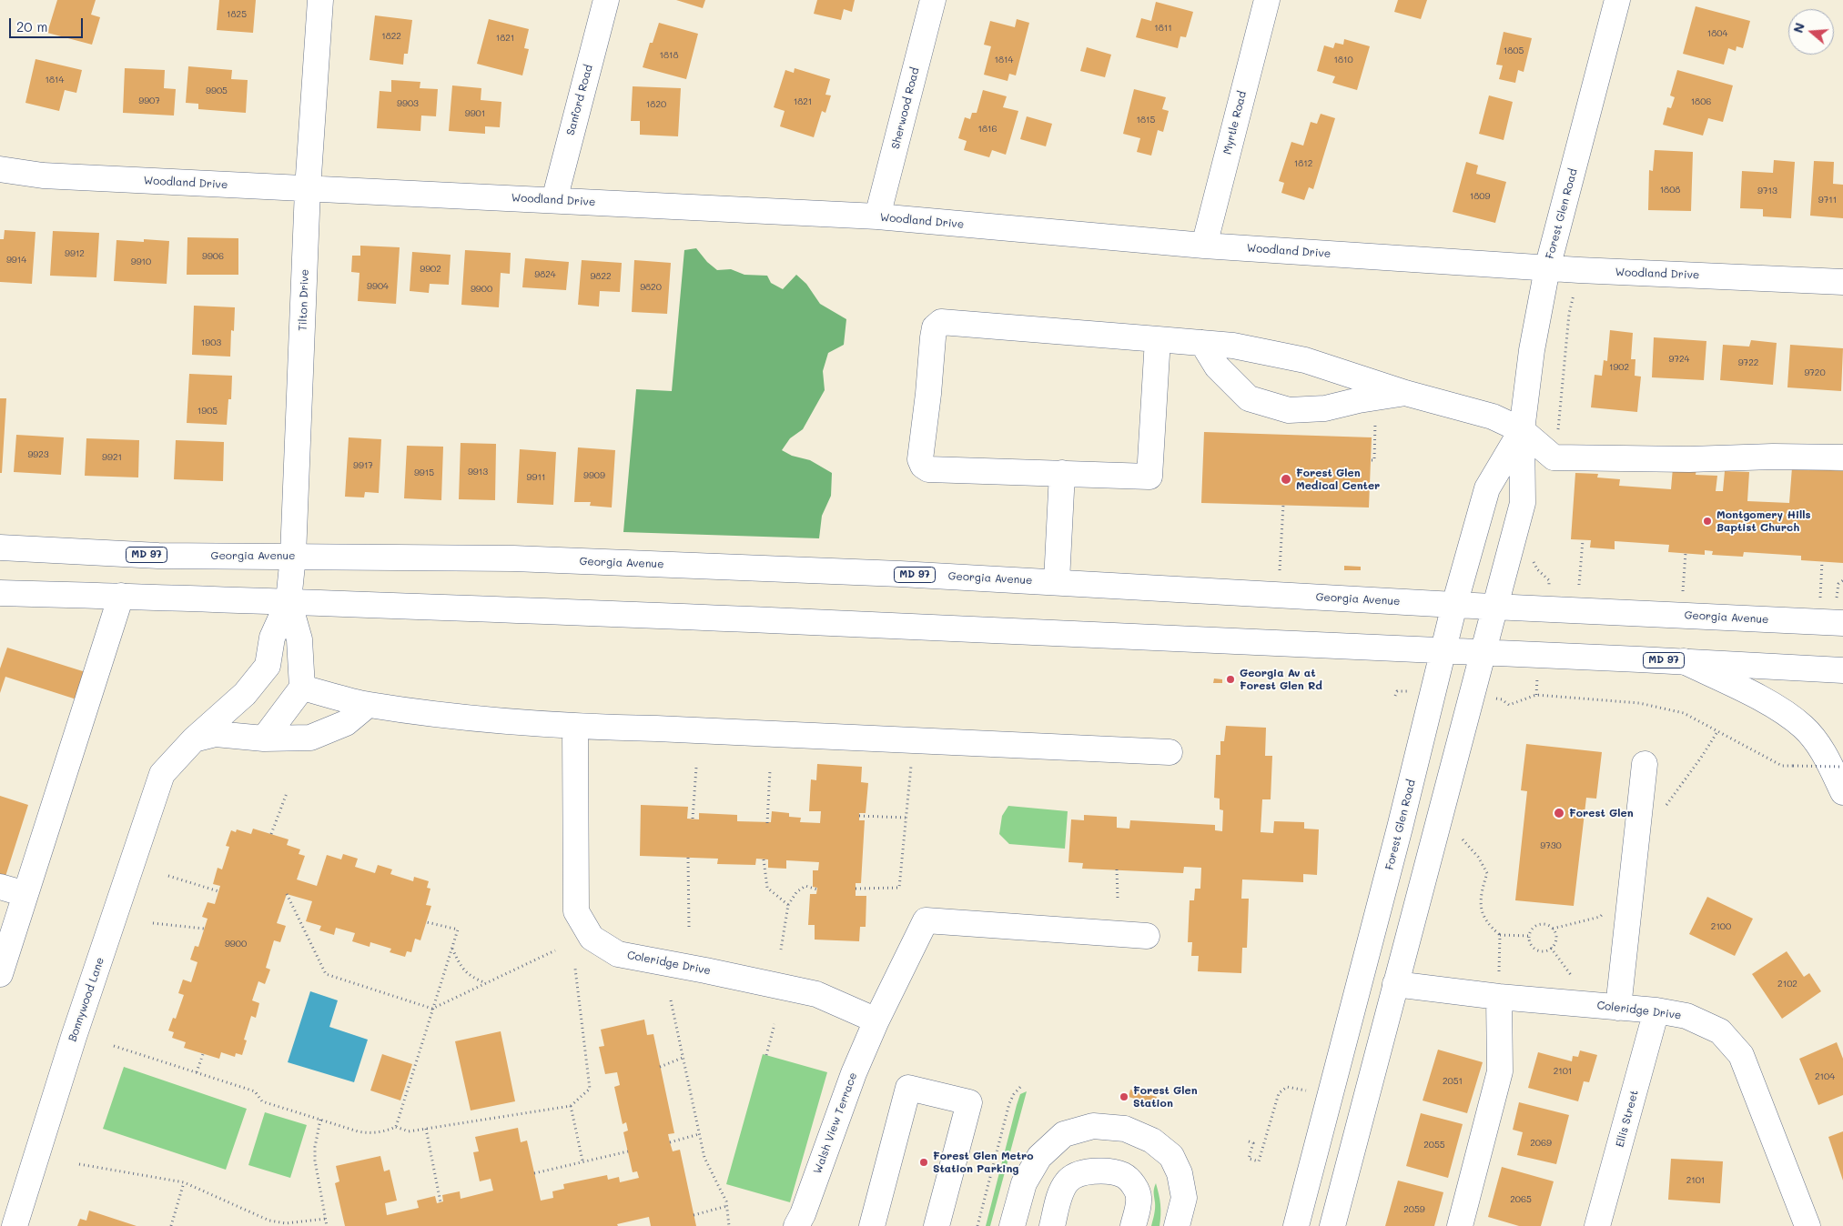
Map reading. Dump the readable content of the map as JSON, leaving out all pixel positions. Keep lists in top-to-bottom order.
{
  "streets": {
    "main road": [
      "Sanford Road",
      "Sherwood Road",
      "Myrtle Road",
      "Woodland Drive",
      "Forest Glen Road",
      "Tilton Drive",
      "MD 97",
      "Georgia Avenue",
      "Coleridge Drive",
      "Bonnywood Lane",
      "Ellis Street",
      "Walsh View Terrace"
    ]
  },
  "crossings": [
    ["Sanford Road", "Woodland Drive"],
    ["Sherwood Road", "Woodland Drive"],
    ["Myrtle Road", "Woodland Drive"],
    ["Woodland Drive", "Forest Glen Road"],
    ["Woodland Drive", "Tilton Drive"],
    ["Forest Glen Road", "MD 97"],
    ["Forest Glen Road", "Georgia Avenue"],
    ["Forest Glen Road", "Coleridge Drive"],
    ["Tilton Drive", "MD 97"],
    ["Tilton Drive", "Georgia Avenue"],
    ["Coleridge Drive", "Ellis Street"],
    ["Coleridge Drive", "Walsh View Terrace"]
  ],
  "places": [
    "Forest Glen Medical Center",
    "Montgomery Hills Baptist Church",
    "Georgia Av at Forest Glen Rd",
    "Forest Glen",
    "Forest Glen Station",
    "Forest Glen Metro Station Parking"
  ],
  "house_numbers": [
    "1825",
    "1811",
    "1804",
    "1822",
    "1821",
    "1805",
    "1818",
    "1814",
    "1810",
    "1814",
    "9905",
    "9907",
    "1821",
    "1806",
    "9903",
    "1820",
    "9901",
    "1815",
    "1816",
    "1812",
    "1808",
    "9713",
    "1809",
    "9711",
    "9912",
    "9906",
    "9914",
    "9910",
    "9902",
    "9824",
    "9822",
    "9904",
    "9820",
    "9900",
    "1903",
    "9724",
    "9722",
    "1902",
    "9720",
    "1905",
    "9923",
    "9921",
    "9917",
    "9913",
    "9915",
    "9909",
    "9911",
    "9730",
    "2100",
    "9900",
    "2102",
    "2101",
    "2104",
    "2051",
    "2069",
    "2055",
    "2101",
    "2065",
    "2059"
  ],
  "scale_bar": "20 m",
  "north": "left"
}
